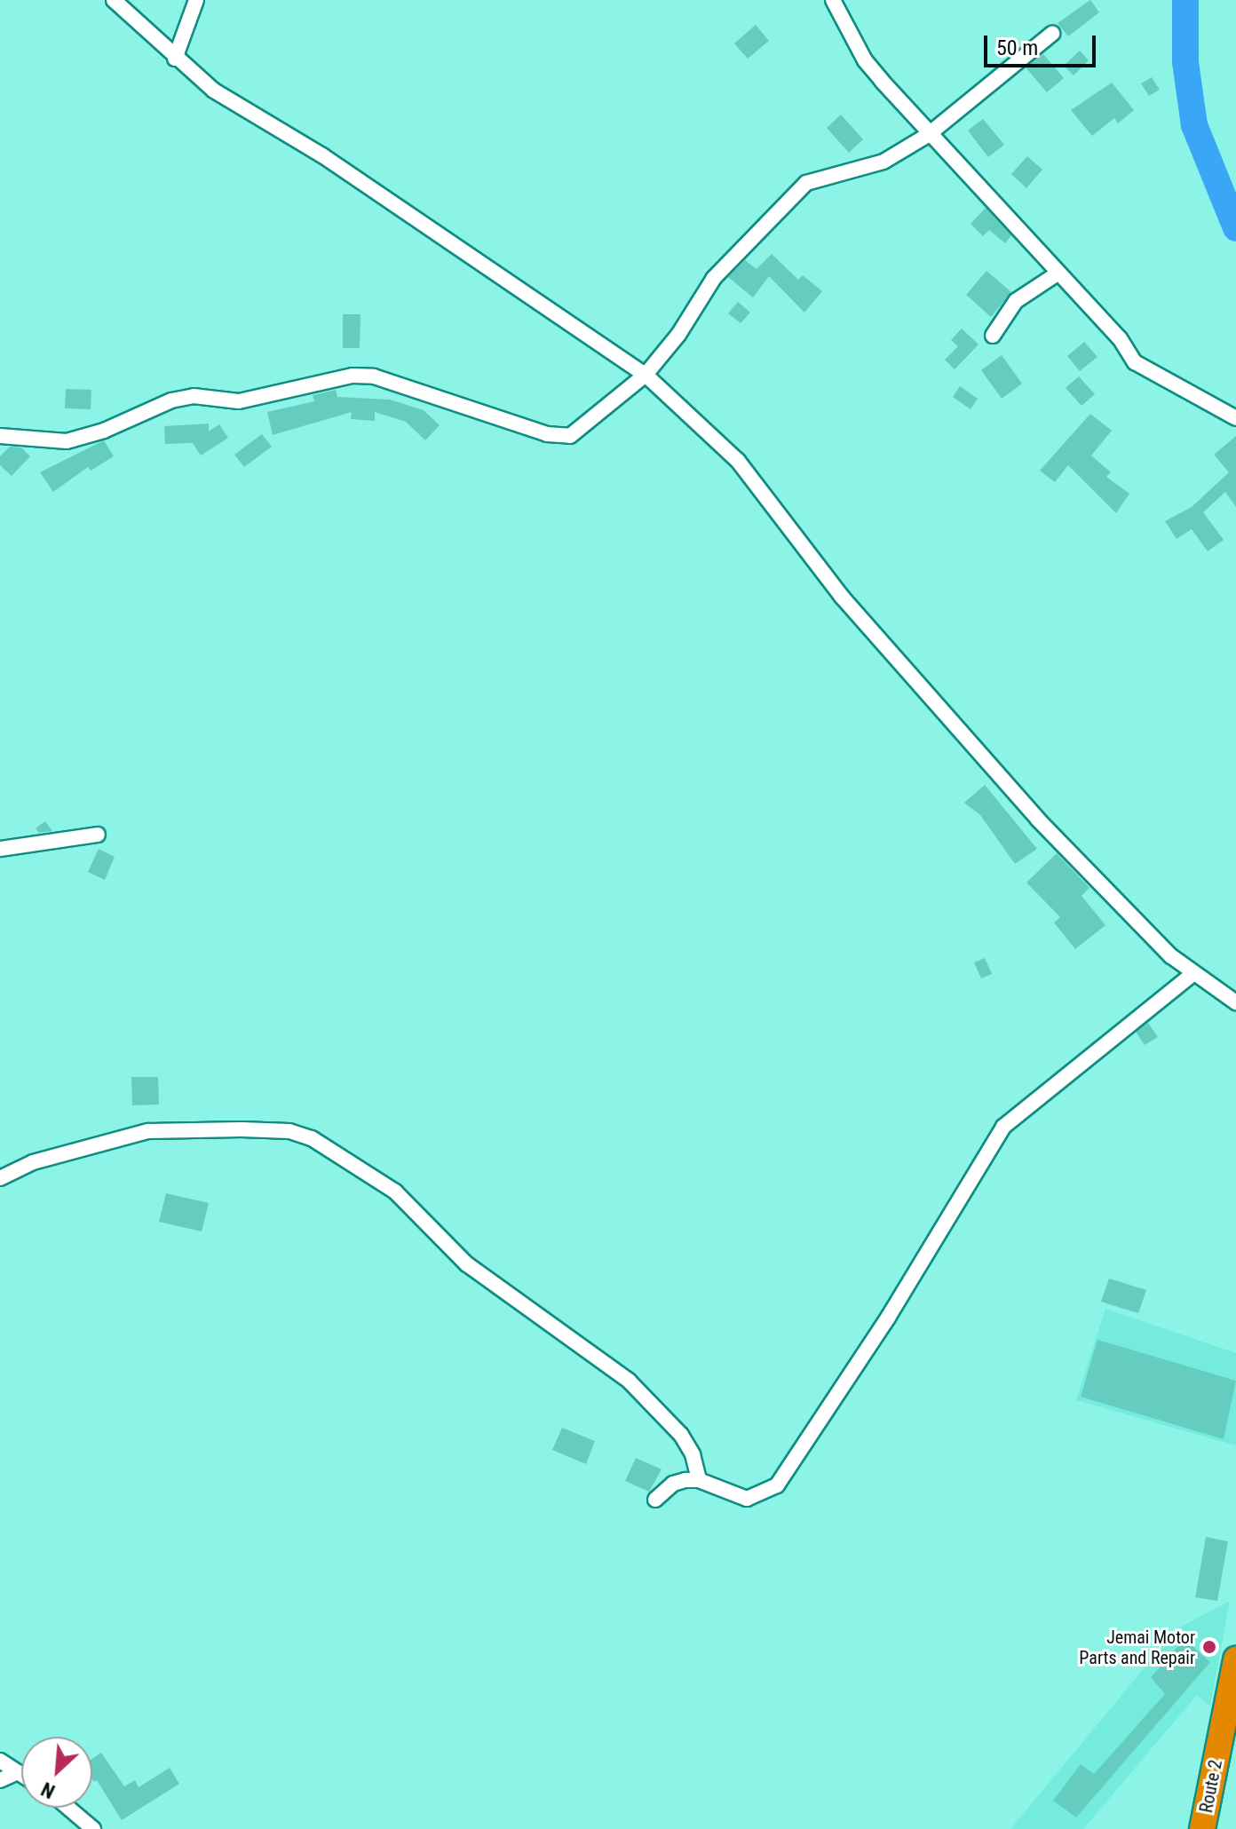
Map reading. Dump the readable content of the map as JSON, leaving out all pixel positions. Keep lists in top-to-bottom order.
{
  "streets": {
    "highway": ["Route 2"]
  },
  "places": ["Jemai Motor Parts and Repair"],
  "scale_bar": "50 m",
  "north": "bottom left"
}
